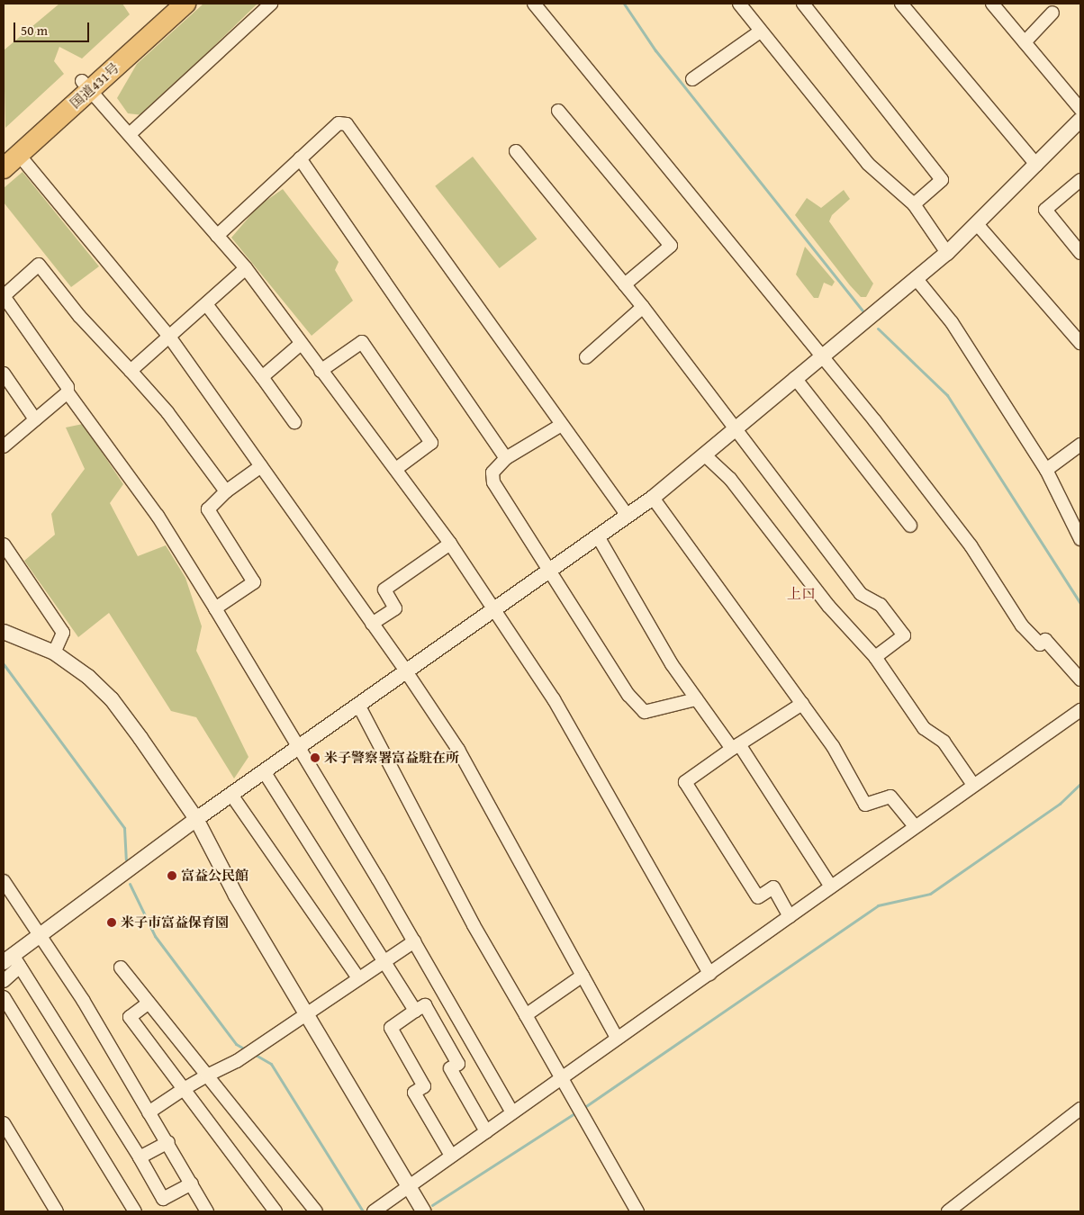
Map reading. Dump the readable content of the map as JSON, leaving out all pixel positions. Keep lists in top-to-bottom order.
{
  "streets": {
    "highway": ["国道431号"]
  },
  "districts": ["上口"],
  "places": ["米子警察署富益駐在所", "富益公民館", "米子市富益保育園"],
  "scale_bar": "50 m"
}
